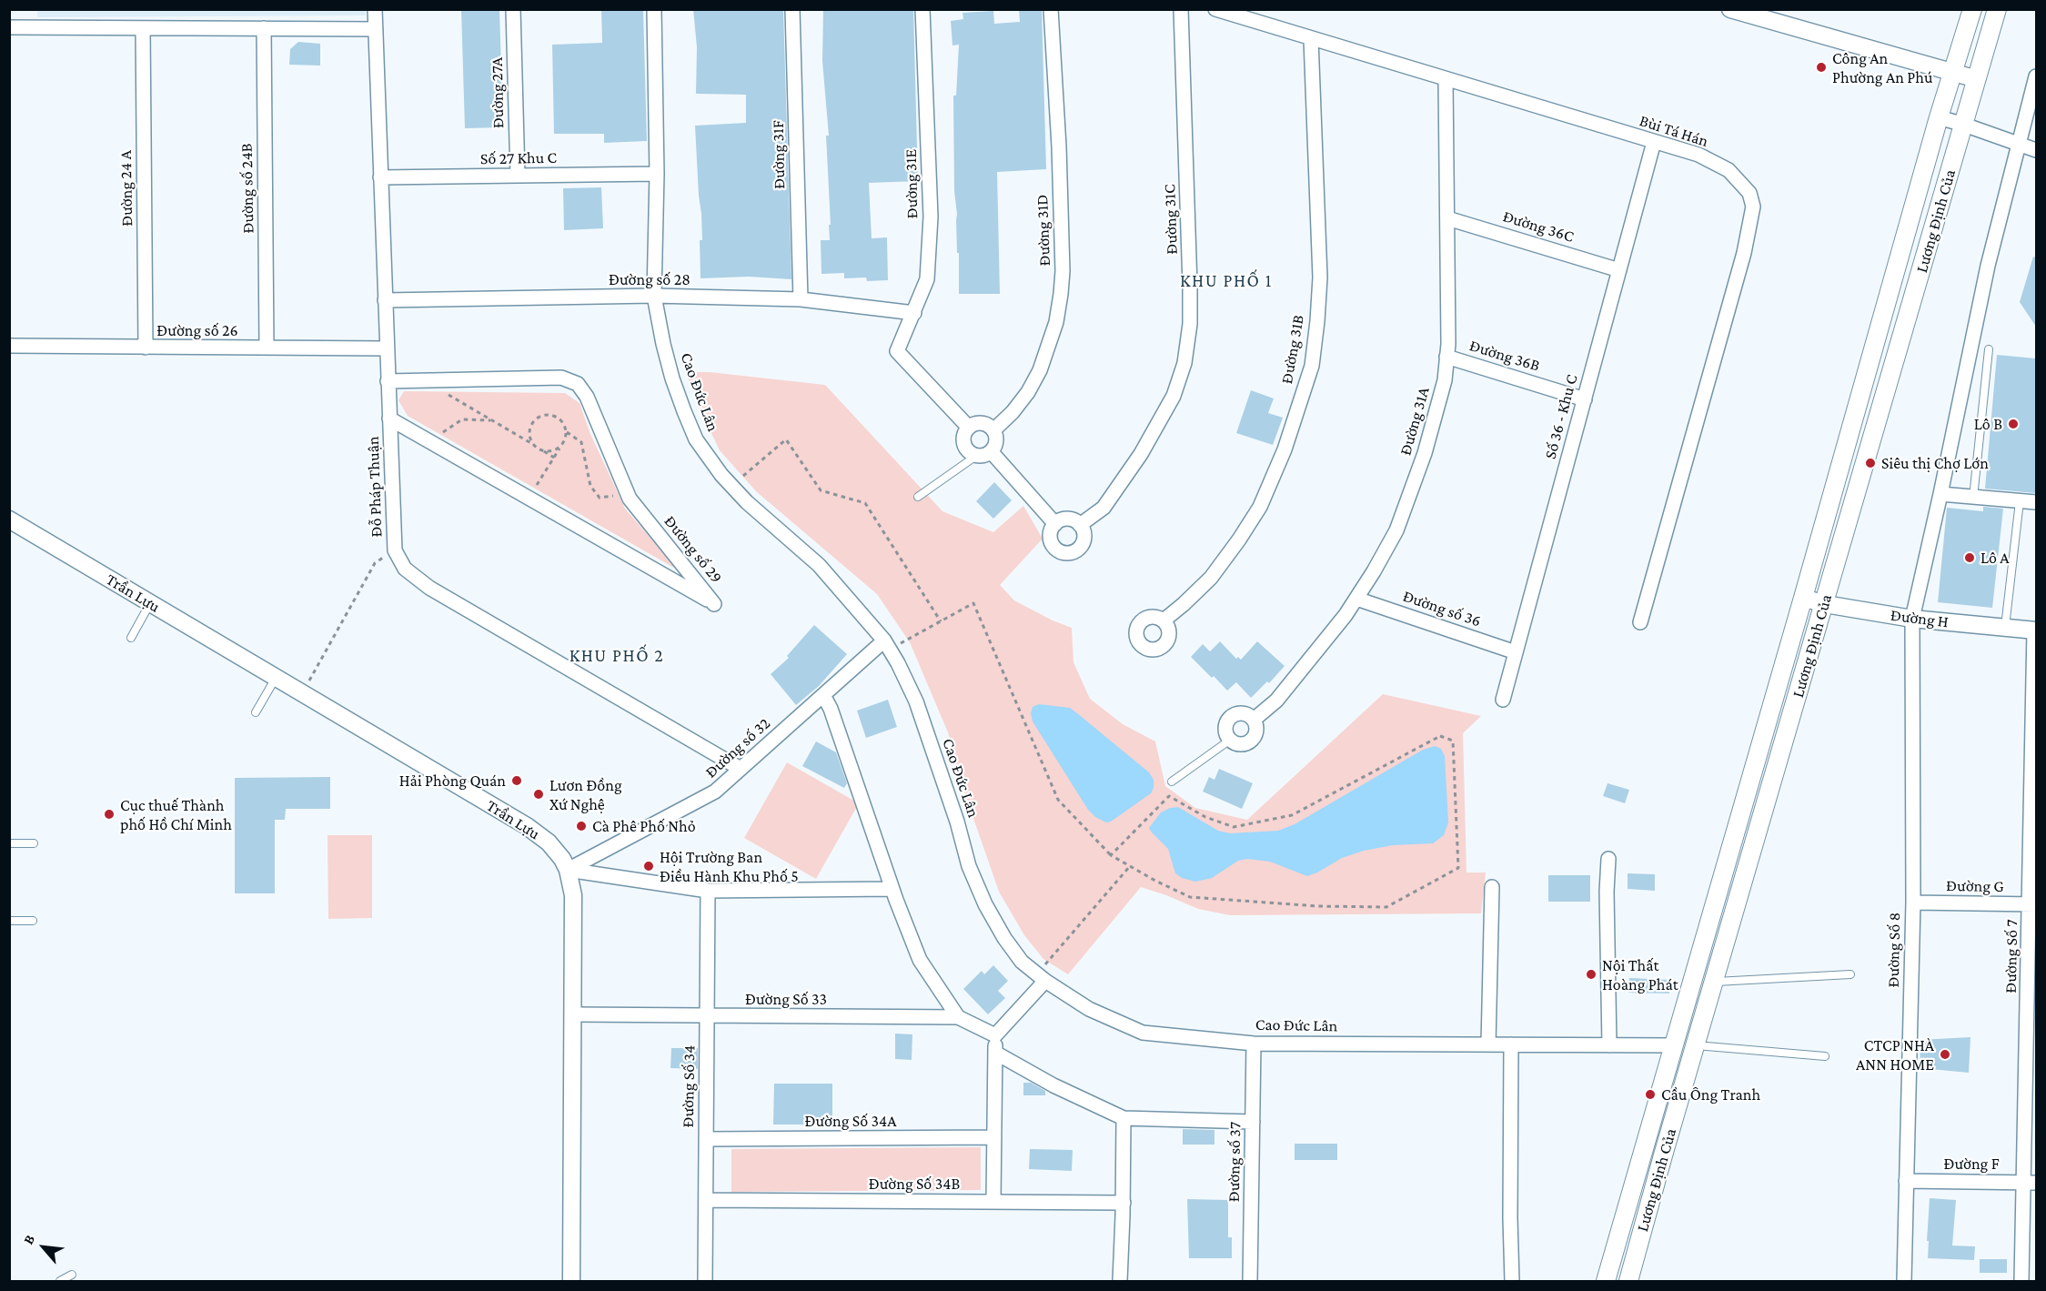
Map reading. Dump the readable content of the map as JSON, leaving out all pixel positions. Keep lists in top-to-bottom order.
{
  "streets": {
    "main road": ["Lương Định Của"],
    "street": [
      "Đường 27A",
      "Bùi Tá Hán",
      "Đường 31F",
      "Số 27 Khu C",
      "Đường 31E",
      "Đường 24 A",
      "Đường số 24B",
      "Đường 31C",
      "Đường 36C",
      "Đường 31D",
      "Đường số 28",
      "Đường số 26",
      "Đường 31B",
      "Đường 36B",
      "Cao Đức Lân",
      "Số 36 - Khu C",
      "Đường 31A",
      "Đỗ Pháp Thuận",
      "Đường số 29",
      "Trần Lựu",
      "Đường số 36",
      "Đường H",
      "Đường số 32",
      "Đường G",
      "Đường Số 8",
      "Đường Số 7",
      "Đường Số 33",
      "Đường Số 34",
      "Đường Số 34A",
      "Đường số 37",
      "Đường F",
      "Đường Số 34B"
    ]
  },
  "crossings": [
    ["Đường 27A", "Số 27 Khu C"],
    ["Bùi Tá Hán", "Đường 31B"],
    ["Bùi Tá Hán", "Số 36 - Khu C"],
    ["Bùi Tá Hán", "Đường 31A"],
    ["Đường 31F", "Đường số 28"],
    ["Số 27 Khu C", "Cao Đức Lân"],
    ["Số 27 Khu C", "Đỗ Pháp Thuận"],
    ["Đường 31E", "Đường 31D"],
    ["Đường 31E", "Đường số 28"],
    ["Đường 24 A", "Đường số 26"],
    ["Đường số 24B", "Đường số 26"],
    ["Lương Định Của", "Cao Đức Lân"],
    ["Lương Định Của", "Đường H"],
    ["Đường 36C", "Số 36 - Khu C"],
    ["Đường 36C", "Đường 31A"],
    ["Đường số 28", "Cao Đức Lân"],
    ["Đường số 28", "Đỗ Pháp Thuận"],
    ["Đường số 26", "Đỗ Pháp Thuận"],
    ["Đường 36B", "Số 36 - Khu C"],
    ["Đường 36B", "Đường 31A"],
    ["Cao Đức Lân", "Đường số 32"],
    ["Cao Đức Lân", "Đường số 37"],
    ["Số 36 - Khu C", "Đường số 36"],
    ["Đường 31A", "Đường số 36"],
    ["Đỗ Pháp Thuận", "Đường số 29"],
    ["Đỗ Pháp Thuận", "Đường số 32"],
    ["Trần Lựu", "Đường số 32"],
    ["Trần Lựu", "Đường Số 33"],
    ["Đường H", "Đường Số 8"],
    ["Đường H", "Đường Số 7"],
    ["Đường G", "Đường Số 8"],
    ["Đường G", "Đường Số 7"],
    ["Đường Số 8", "Đường F"],
    ["Đường Số 7", "Đường F"],
    ["Đường Số 33", "Đường Số 34"],
    ["Đường Số 34", "Đường Số 34A"],
    ["Đường Số 34", "Đường Số 34B"]
  ],
  "districts": ["KHU PHỐ 1", "KHU PHỐ 2"],
  "places": [
    "Công An Phường An Phú",
    "Lô B",
    "Siêu thị Chợ Lớn",
    "Lô A",
    "Hải Phòng Quán",
    "Lươn Đồng Xứ Nghệ",
    "Cục thuế Thành phố Hồ Chí Minh",
    "Cà Phê Phố Nhỏ",
    "Hội Trường Ban Điều Hành Khu Phố 5",
    "Nội Thất Hoàng Phát",
    "CTCP NHÀ ANN HOME",
    "Cầu Ông Tranh"
  ],
  "north": "top left"
}
